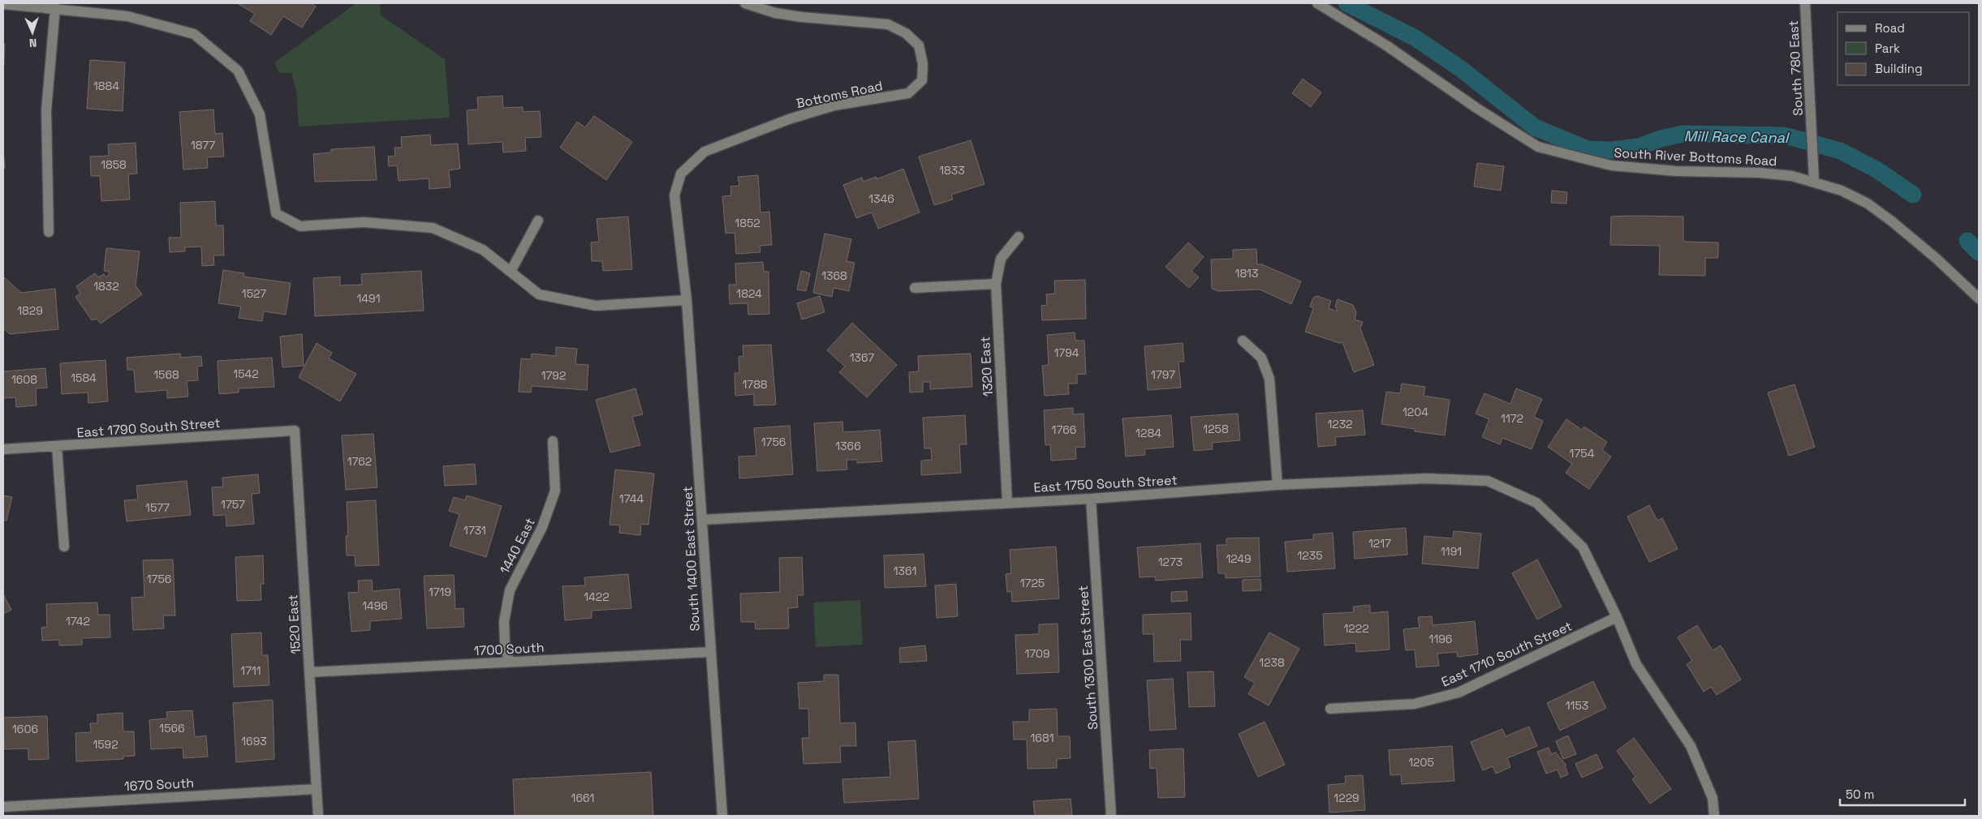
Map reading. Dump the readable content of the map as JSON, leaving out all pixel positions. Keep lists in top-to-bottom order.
{
  "streets": {
    "street": [
      "South 780 East",
      "Bottoms Road",
      "South River Bottoms Road",
      "1320 East",
      "East 1790 South Street",
      "East 1750 South Street",
      "1440 East",
      "South 1400 East Street",
      "1520 East",
      "1700 South",
      "East 1710 South Street",
      "South 1300 East Street",
      "1670 South"
    ]
  },
  "crossings": [
    ["South 780 East", "South River Bottoms Road"],
    ["Bottoms Road", "South 1400 East Street"],
    ["1320 East", "East 1750 South Street"],
    ["East 1790 South Street", "1520 East"],
    ["East 1750 South Street", "South 1400 East Street"],
    ["East 1750 South Street", "East 1710 South Street"],
    ["East 1750 South Street", "South 1300 East Street"],
    ["1440 East", "1700 South"],
    ["South 1400 East Street", "1700 South"],
    ["1520 East", "1700 South"],
    ["1520 East", "1670 South"]
  ],
  "water": ["Mill Race Canal"],
  "house_numbers": [
    "1884",
    "1877",
    "1858",
    "1833",
    "1346",
    "1852",
    "1813",
    "1368",
    "1832",
    "1527",
    "1824",
    "1491",
    "1829",
    "1794",
    "1367",
    "1542",
    "1568",
    "1797",
    "1792",
    "1584",
    "1608",
    "1788",
    "1204",
    "1172",
    "1232",
    "1258",
    "1766",
    "1284",
    "1756",
    "1366",
    "1754",
    "1762",
    "1744",
    "1757",
    "1577",
    "1731",
    "1217",
    "1191",
    "1235",
    "1249",
    "1273",
    "1361",
    "1756",
    "1725",
    "1719",
    "1422",
    "1496",
    "1742",
    "1222",
    "1196",
    "1709",
    "1238",
    "1711",
    "1153",
    "1566",
    "1606",
    "1681",
    "1693",
    "1592",
    "1205",
    "1661",
    "1229"
  ],
  "legend": ["Road", "Park", "Building"],
  "scale_bar": "50 m",
  "north": "bottom"
}
